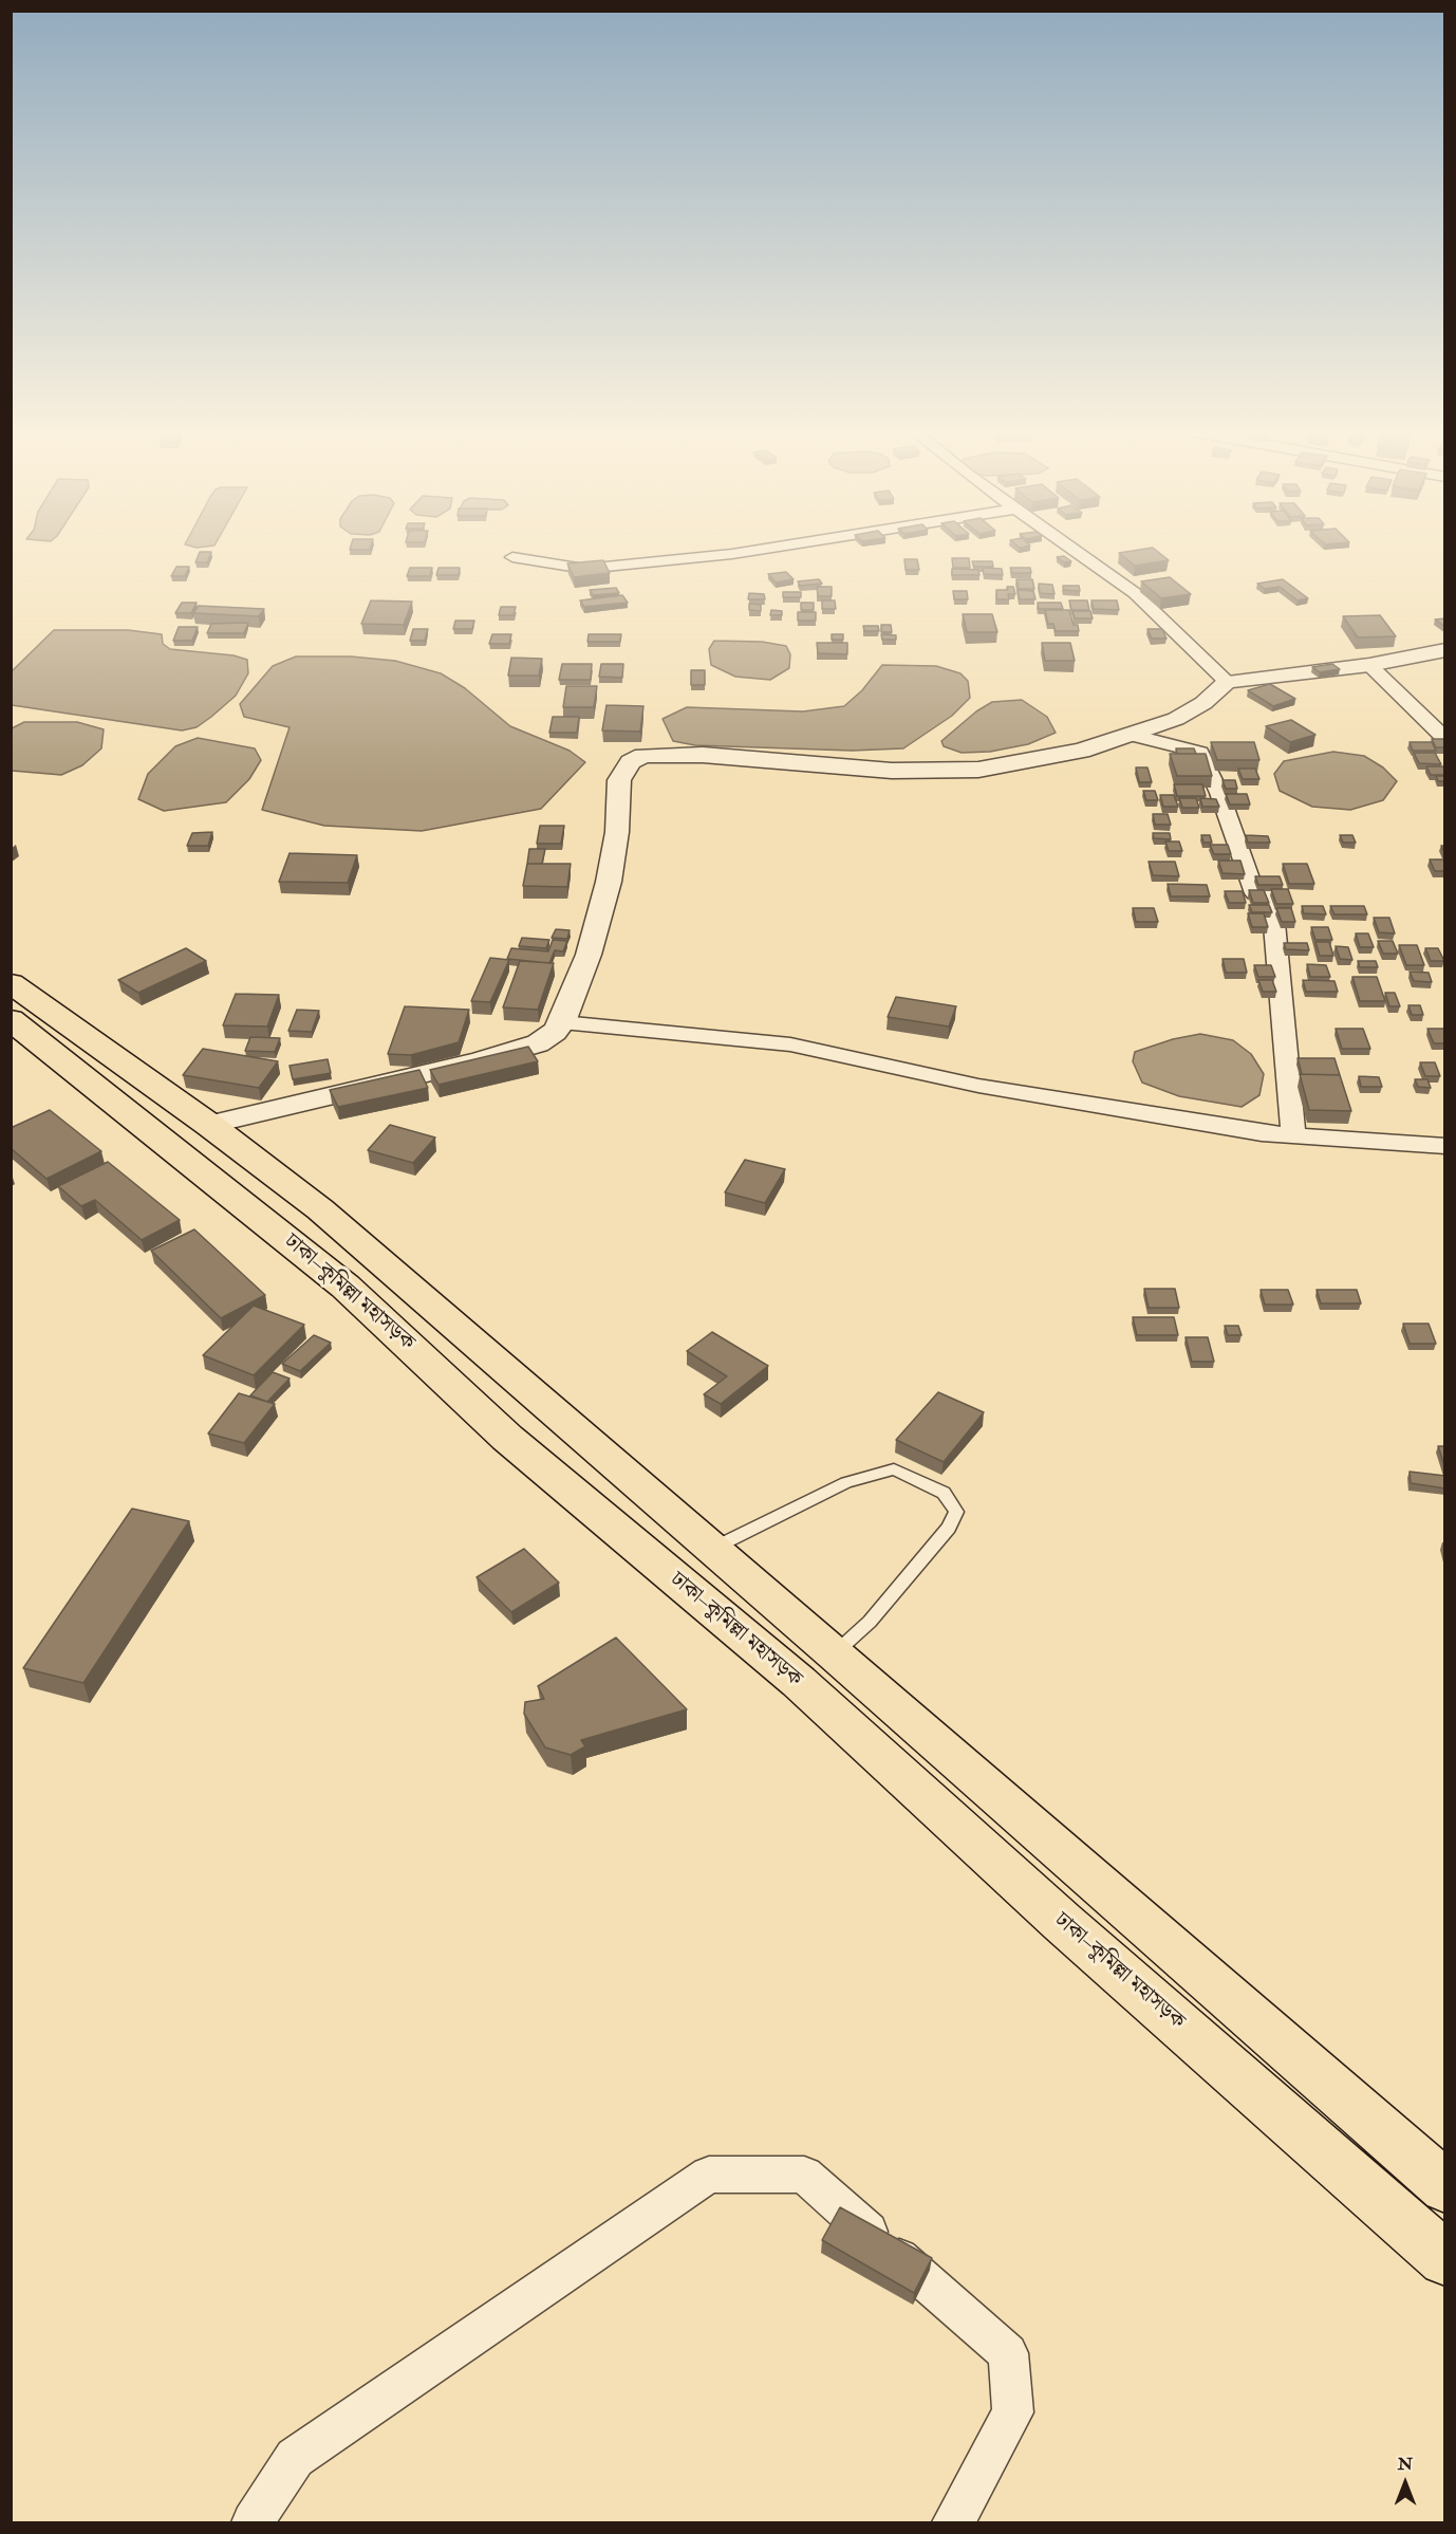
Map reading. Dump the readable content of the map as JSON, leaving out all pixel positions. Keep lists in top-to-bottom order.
{
  "streets": {
    "highway": ["ঢাকা–কুমিল্লা মহাসড়ক"]
  },
  "north": "top"
}
